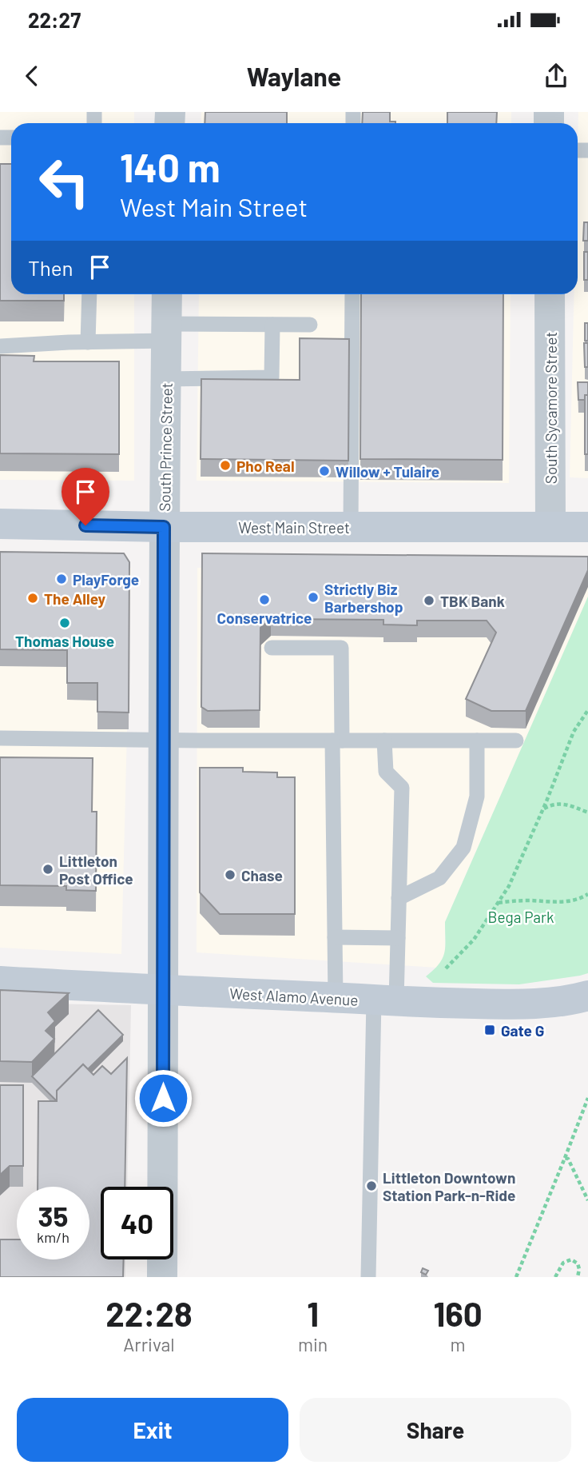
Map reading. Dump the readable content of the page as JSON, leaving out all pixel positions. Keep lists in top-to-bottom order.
{
  "streets": {
    "main road": ["West Main Street", "West Alamo Avenue"],
    "street": ["South Sycamore Street", "South Prince Street"]
  },
  "crossings": [
    ["South Sycamore Street", "West Main Street"],
    ["South Prince Street", "West Main Street"],
    ["South Prince Street", "West Alamo Avenue"]
  ],
  "parks": ["Bega Park"],
  "places": {
    "other": [
      "Pho Real",
      "Willow + Tulaire",
      "PlayForge",
      "Strictly Biz Barbershop",
      "The Alley",
      "Conservatrice",
      "TBK Bank",
      "Thomas House",
      "Littleton Post Office",
      "Chase",
      "Littleton Downtown Station Park-n-Ride"
    ],
    "transit": ["Gate G"]
  },
  "page": {
    "status": "22:27",
    "header": "Waylane",
    "turn": ["140 m", "West Main Street"],
    "then": "Then",
    "speed": "35 km/h",
    "limit": "40",
    "eta": [
      "22:28",
      "Arrival",
      "1",
      "min",
      "160",
      "m"
    ],
    "buttons": ["Exit", "Share"]
  }
}
